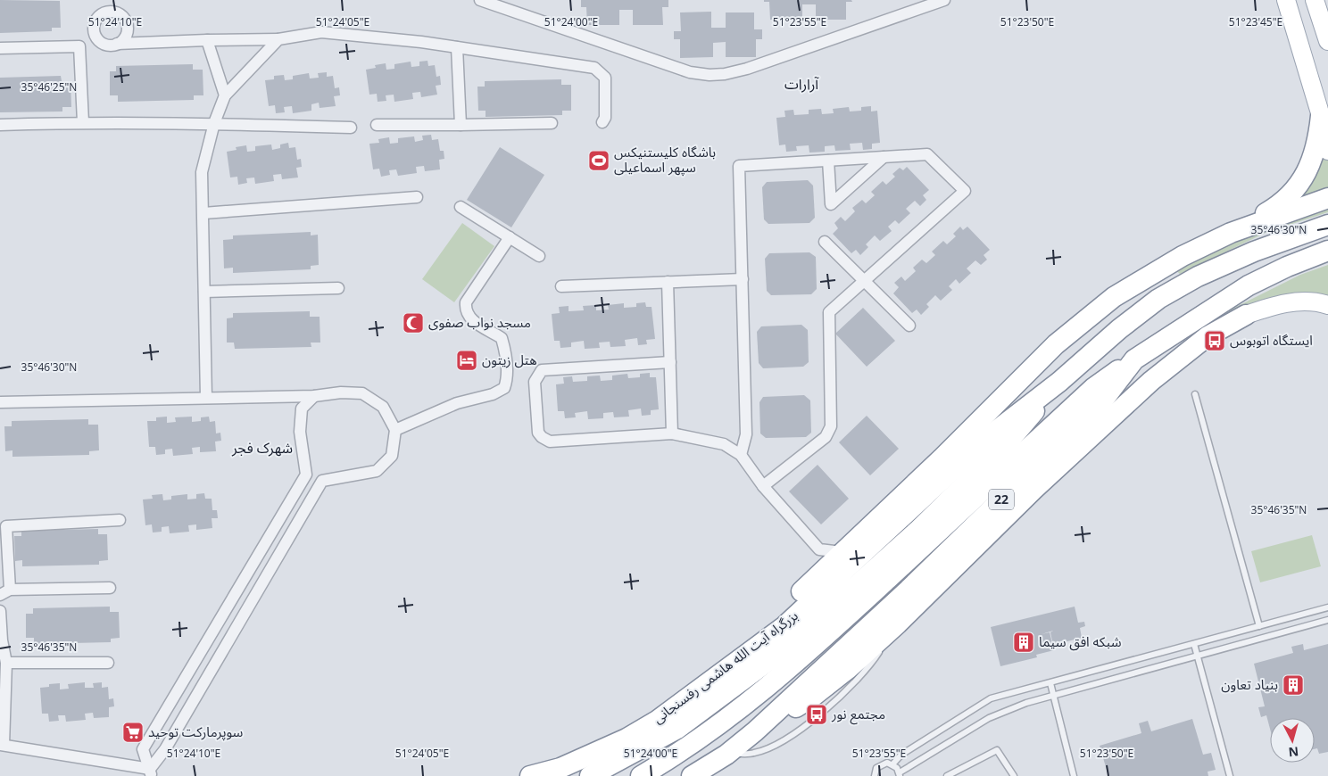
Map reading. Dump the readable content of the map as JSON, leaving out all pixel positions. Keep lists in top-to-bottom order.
{
  "streets": {
    "highway": ["22", "بزرگراه آیت الله هاشمی رفسنجانی"]
  },
  "districts": ["آرارات", "شهرک فجر"],
  "places": {
    "sports": ["باشگاه کلیستنیکس سپهر اسماعیلی"],
    "mosque": ["مسجد نواب صفوی"],
    "bus stop": ["ایستگاه اتوبوس", "مجتمع نور"],
    "hotel": ["هتل زیتون"],
    "building": ["شبکه افق سیما", "بنیاد تعاون"],
    "supermarket": ["سوپرمارکت توحید"]
  },
  "north": "bottom",
  "coordinates": [
    "51°24'10\"E",
    "51°24'05\"E",
    "51°24'00\"E",
    "51°23'55\"E",
    "51°23'50\"E",
    "51°23'45\"E",
    "35°46'25\"N",
    "35°46'30\"N",
    "35°46'35\"N"
  ]
}
